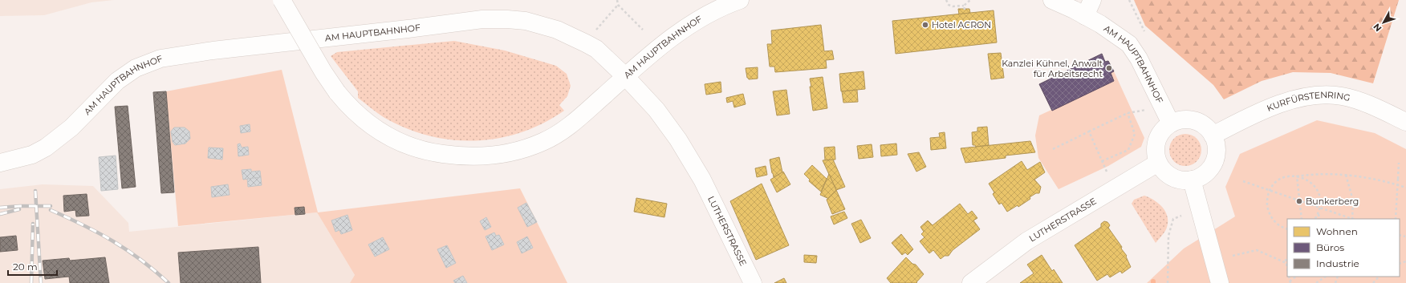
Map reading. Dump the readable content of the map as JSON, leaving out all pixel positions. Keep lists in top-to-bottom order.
{
  "streets": {
    "street": ["AM HAUPTBAHNHOF", "KURFÜRSTENRING", "LUTHERSTRASSE"]
  },
  "crossings": [
    ["AM HAUPTBAHNHOF", "KURFÜRSTENRING"],
    ["AM HAUPTBAHNHOF", "LUTHERSTRASSE"],
    ["KURFÜRSTENRING", "LUTHERSTRASSE"]
  ],
  "places": ["Hotel ACRON", "Kanzlei Kühnel, Anwalt für Arbeitsrecht", "Bunkerberg"],
  "legend": ["Wohnen", "Büros", "Industrie"],
  "scale_bar": "20 m",
  "north": "bottom left"
}
